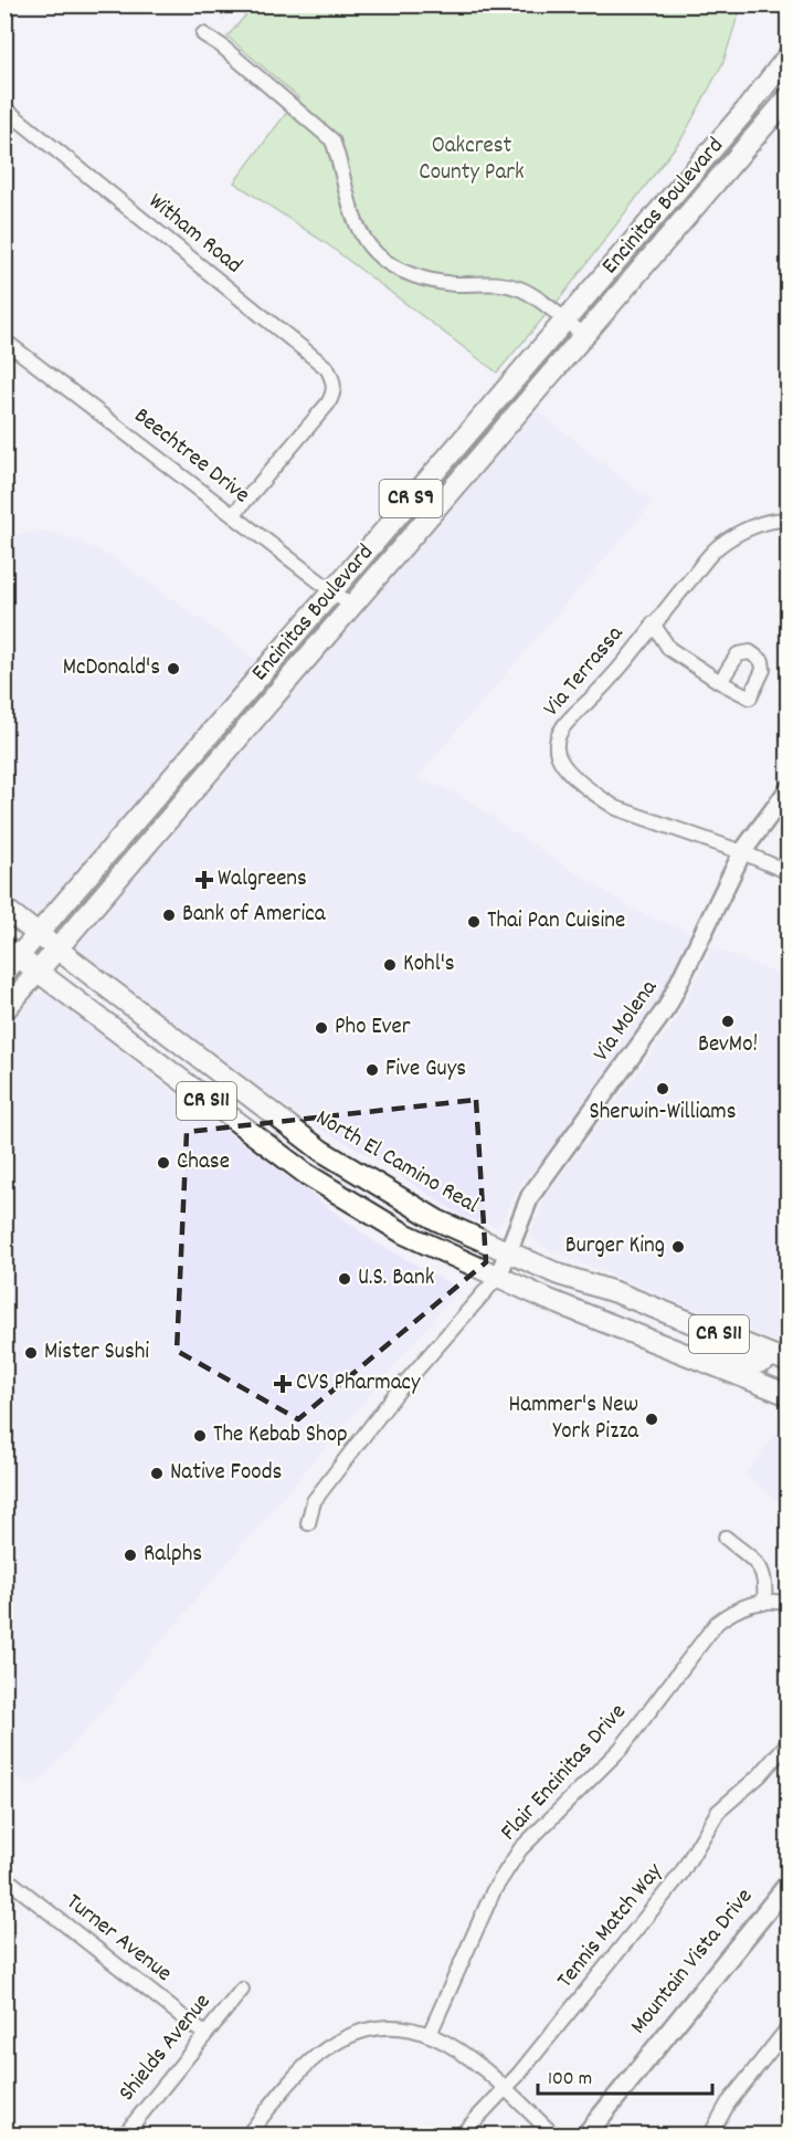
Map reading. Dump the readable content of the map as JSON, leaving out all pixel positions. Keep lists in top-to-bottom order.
{
  "streets": {
    "main road": [
      "Encinitas Boulevard",
      "CR S9",
      "CR S11",
      "North El Camino Real",
      "Mountain Vista Drive"
    ],
    "street": [
      "Witham Road",
      "Beechtree Drive",
      "Via Terrassa",
      "Via Molena",
      "Flair Encinitas Drive",
      "Tennis Match Way",
      "Turner Avenue",
      "Shields Avenue"
    ]
  },
  "crossings": [
    ["Encinitas Boulevard", "Beechtree Drive"],
    ["Encinitas Boulevard", "CR S11"],
    ["Encinitas Boulevard", "North El Camino Real"],
    ["Witham Road", "Beechtree Drive"],
    ["Via Terrassa", "Via Molena"],
    ["Via Molena", "CR S11"],
    ["Via Molena", "North El Camino Real"],
    ["CR S11", "North El Camino Real"],
    ["Turner Avenue", "Shields Avenue"]
  ],
  "parks": ["Oakcrest County Park"],
  "places": {
    "other": [
      "McDonald's",
      "Bank of America",
      "Thai Pan Cuisine",
      "Kohl's",
      "BevMo!",
      "Pho Ever",
      "Five Guys",
      "Sherwin-Williams",
      "Chase",
      "Burger King",
      "U.S. Bank",
      "Mister Sushi",
      "Hammer's New York Pizza",
      "The Kebab Shop",
      "Native Foods",
      "Ralphs"
    ],
    "health": ["Walgreens", "CVS Pharmacy"]
  },
  "scale_bar": "100 m"
}
